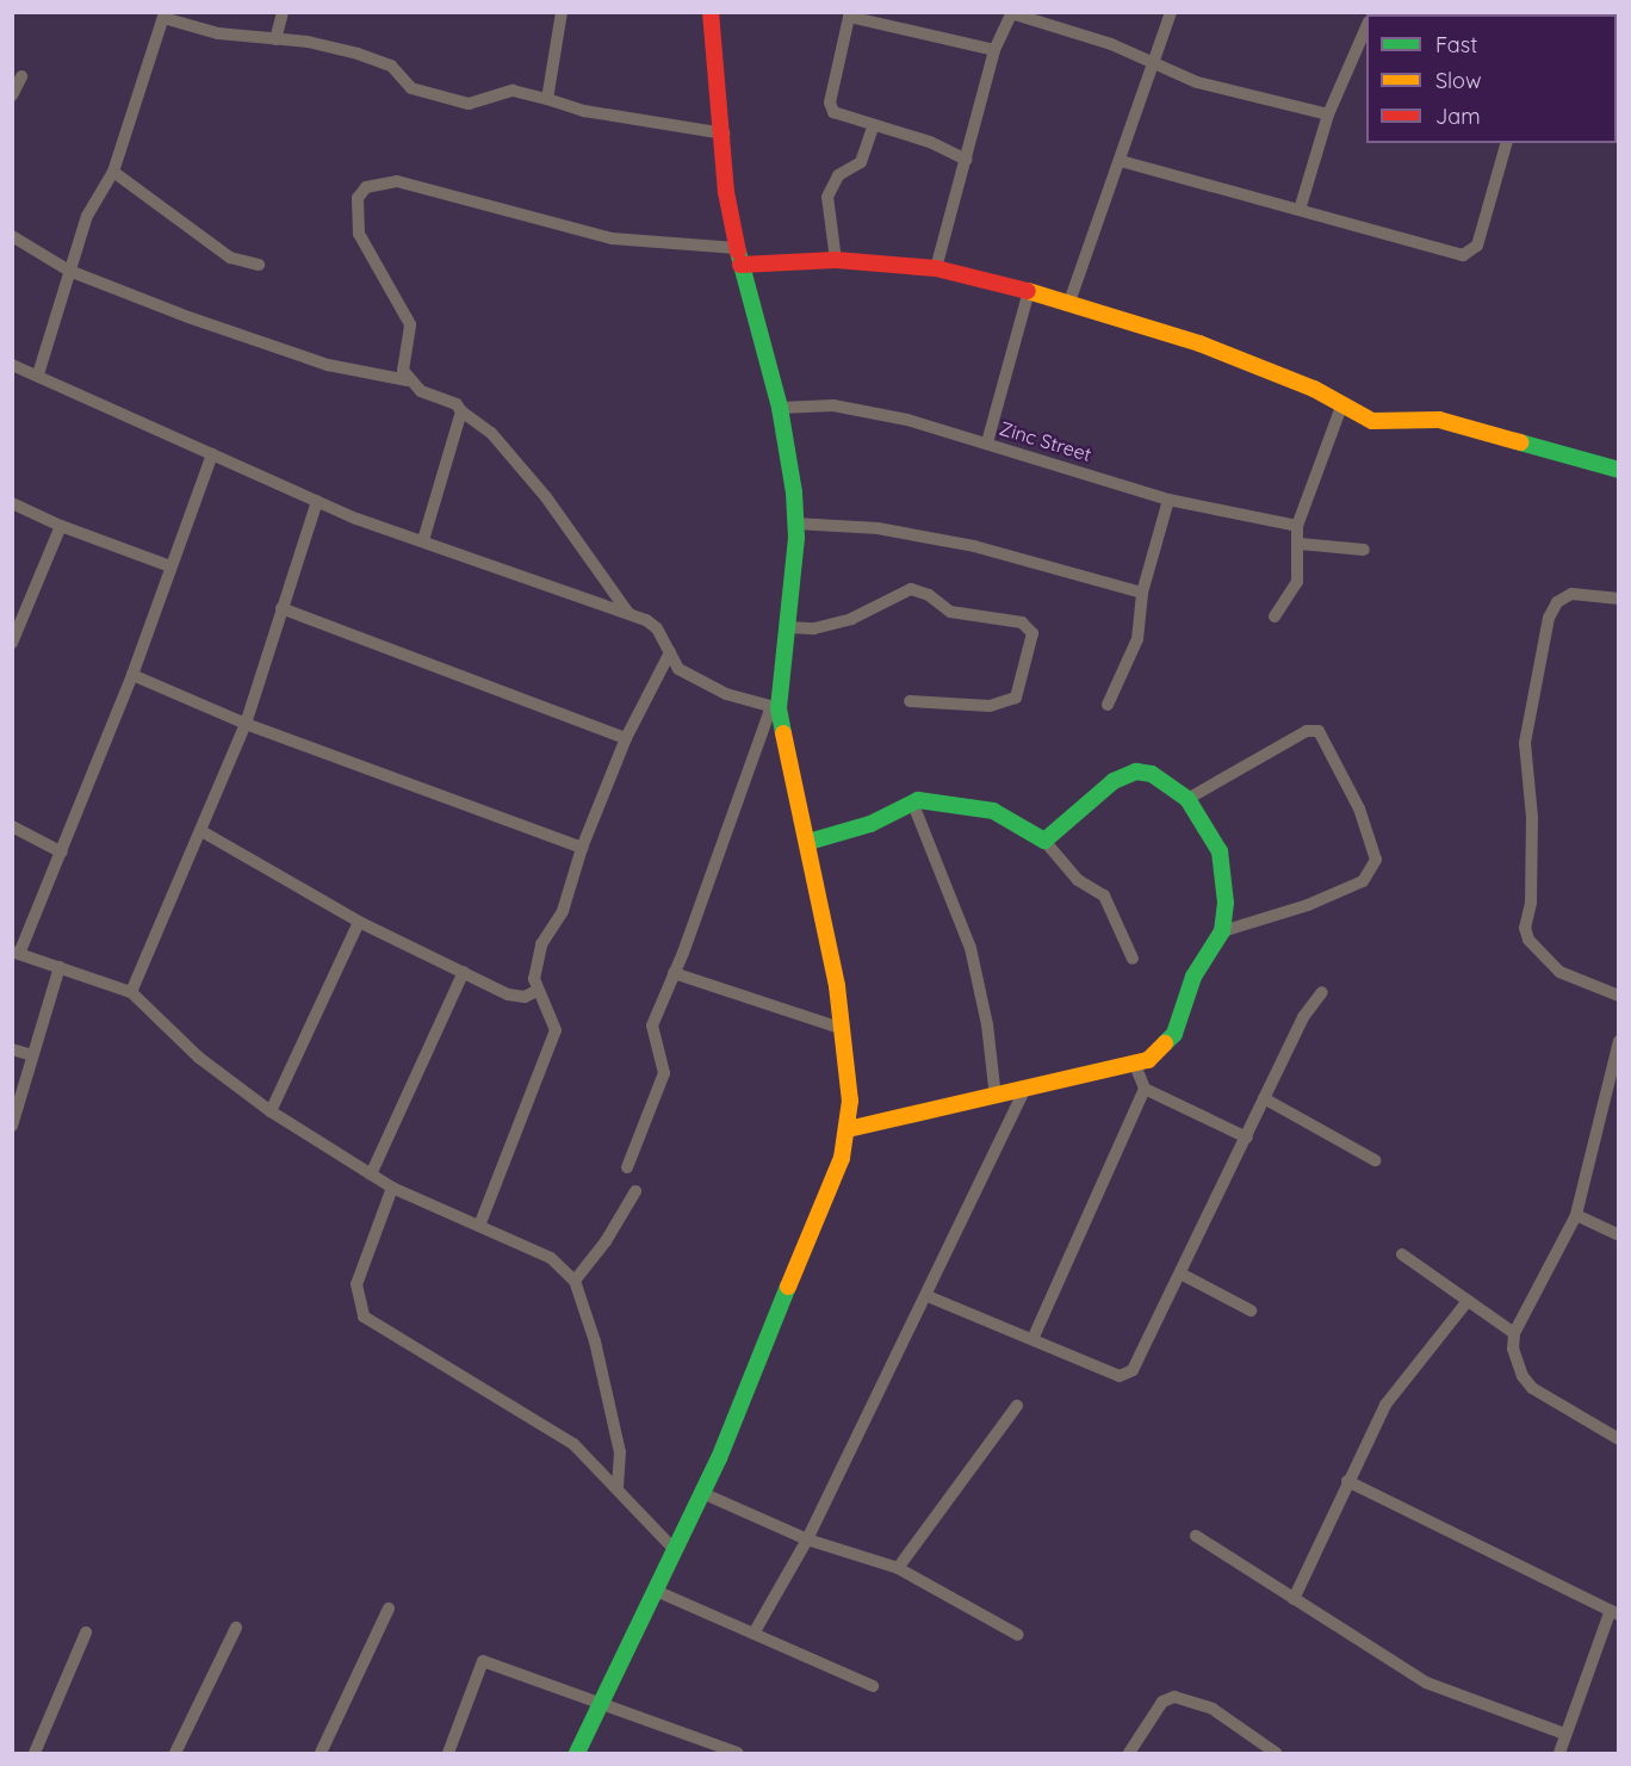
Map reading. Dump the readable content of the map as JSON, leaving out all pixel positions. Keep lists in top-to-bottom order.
{
  "streets": {
    "street": ["Zinc Street"]
  },
  "legend": ["Fast", "Slow", "Jam"]
}
